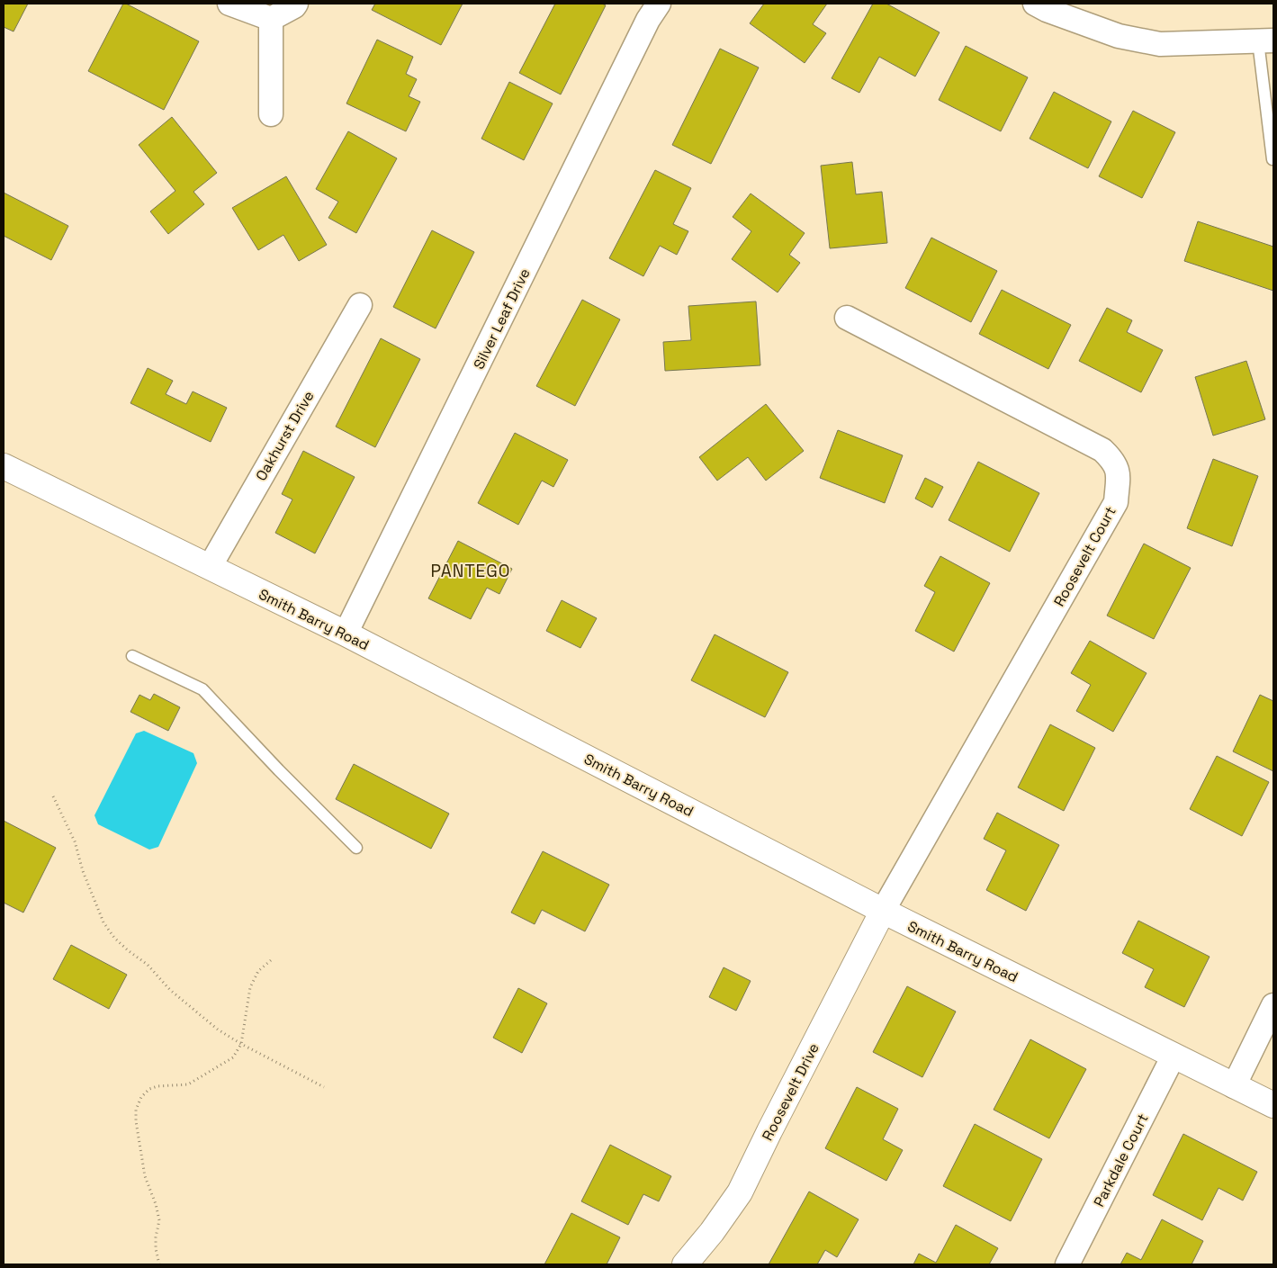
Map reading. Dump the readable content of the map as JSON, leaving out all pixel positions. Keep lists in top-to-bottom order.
{
  "streets": {
    "street": [
      "Silver Leaf Drive",
      "Oakhurst Drive",
      "Roosevelt Court",
      "Smith Barry Road",
      "Roosevelt Drive",
      "Parkdale Court"
    ]
  },
  "crossings": [
    ["Silver Leaf Drive", "Smith Barry Road"],
    ["Oakhurst Drive", "Smith Barry Road"],
    ["Roosevelt Court", "Smith Barry Road"],
    ["Roosevelt Court", "Roosevelt Drive"],
    ["Smith Barry Road", "Roosevelt Drive"],
    ["Smith Barry Road", "Parkdale Court"]
  ],
  "districts": ["PANTEGO"]
}
